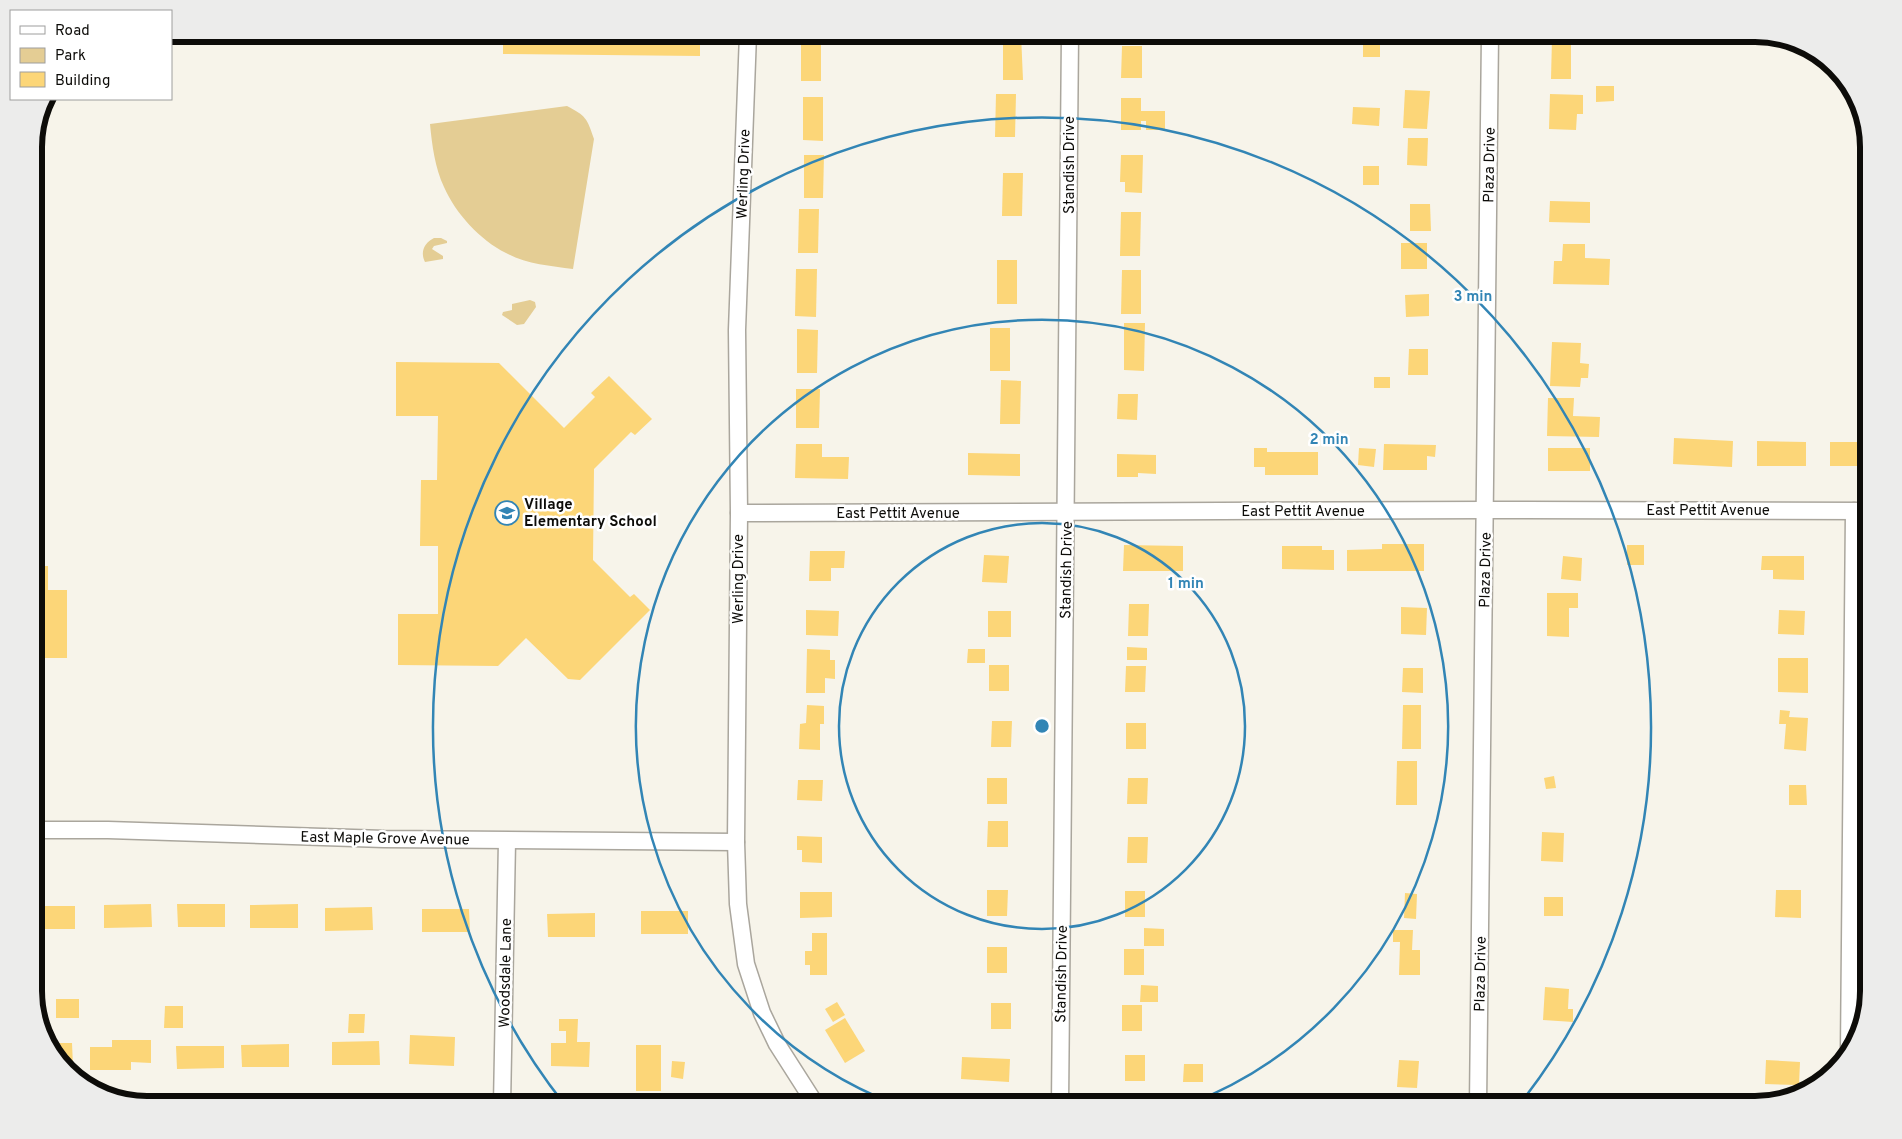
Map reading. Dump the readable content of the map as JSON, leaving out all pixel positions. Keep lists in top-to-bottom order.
{
  "streets": {
    "street": [
      "Standish Drive",
      "Plaza Drive",
      "Werling Drive",
      "East Pettit Avenue",
      "East Maple Grove Avenue",
      "Woodsdale Lane"
    ]
  },
  "crossings": [
    ["Standish Drive", "East Pettit Avenue"],
    ["Plaza Drive", "East Pettit Avenue"],
    ["Werling Drive", "East Pettit Avenue"],
    ["Werling Drive", "East Maple Grove Avenue"],
    ["East Maple Grove Avenue", "Woodsdale Lane"]
  ],
  "places": {
    "school or university": ["Village Elementary School"]
  },
  "legend": ["Road", "Park", "Building"],
  "rings": ["3 min", "2 min", "1 min"]
}
